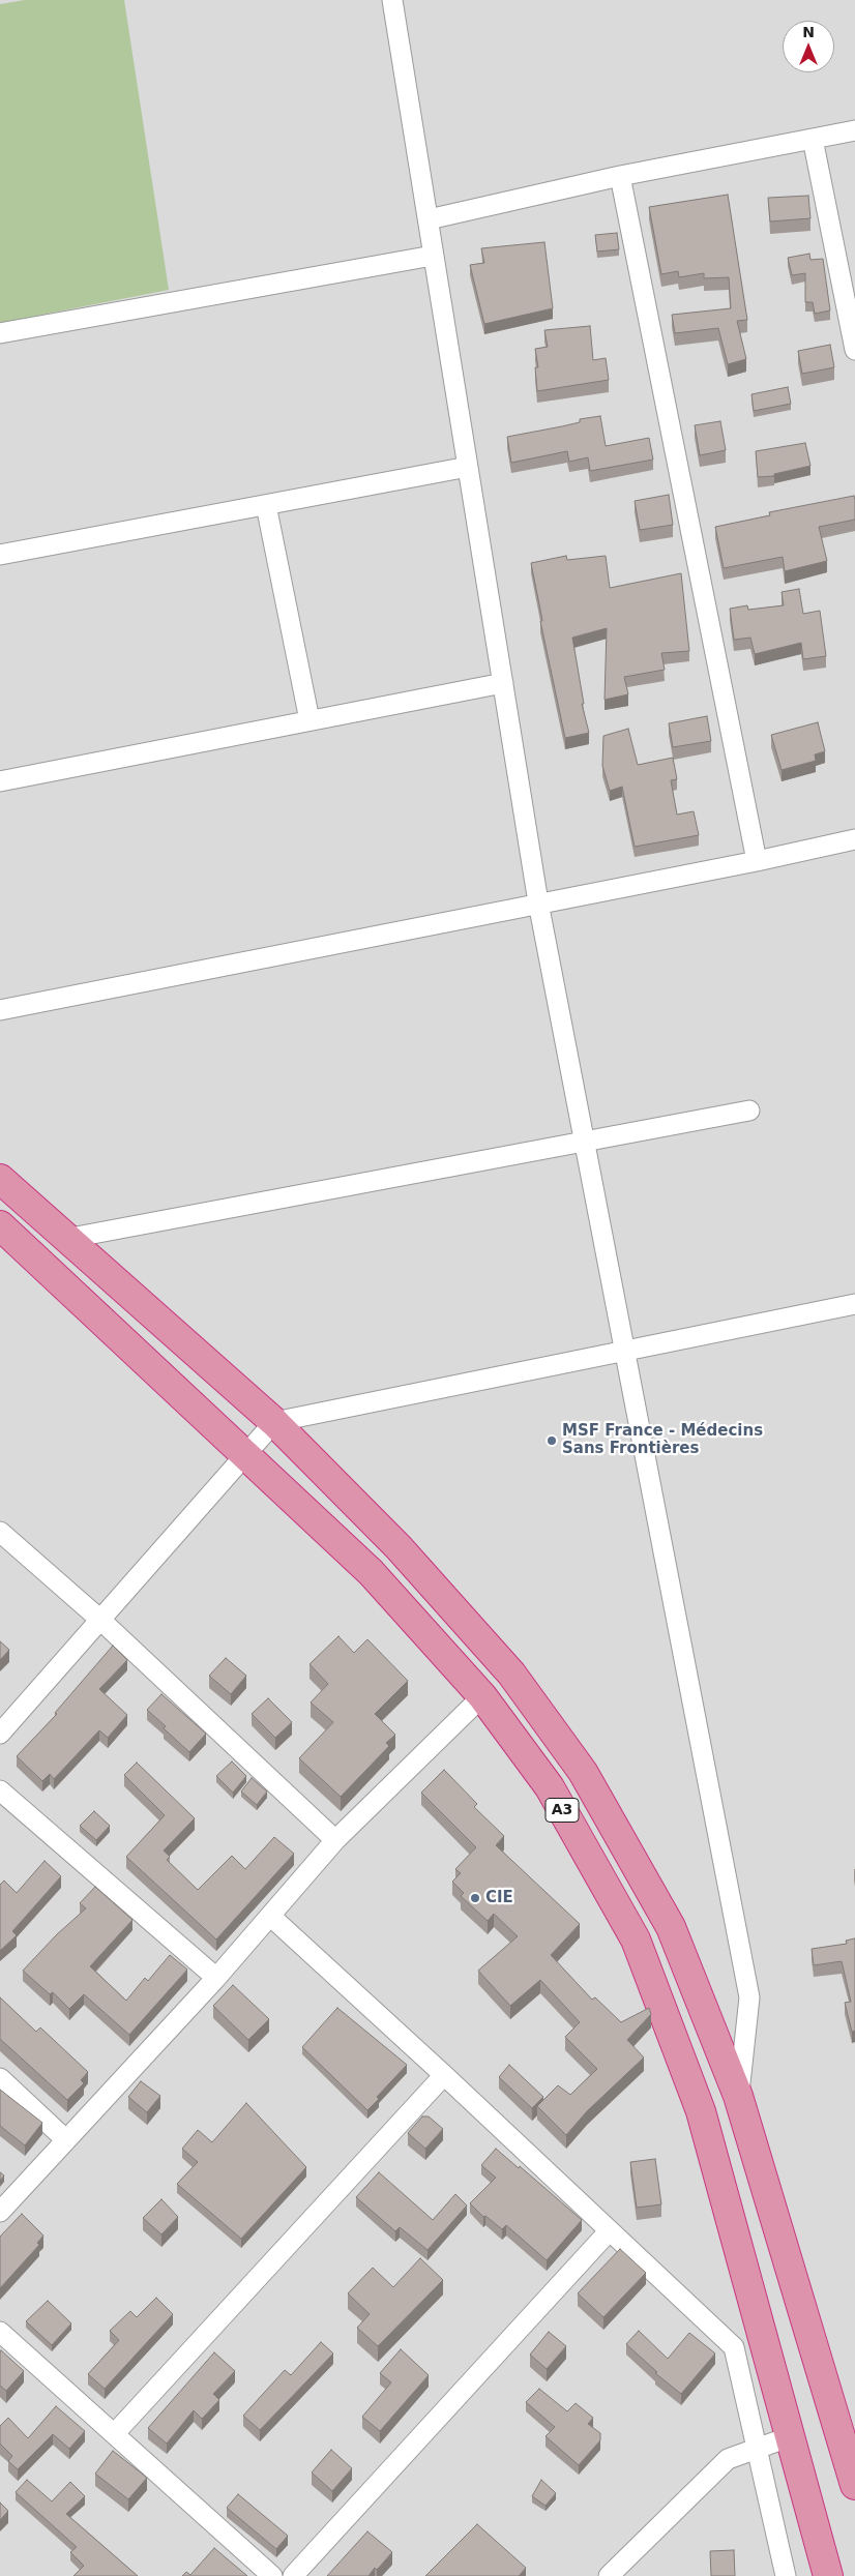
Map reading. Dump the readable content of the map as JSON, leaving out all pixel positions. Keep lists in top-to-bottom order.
{
  "streets": {
    "highway": ["A3"]
  },
  "places": ["MSF France - Médecins Sans Frontières", "CIE"],
  "north": "top"
}
